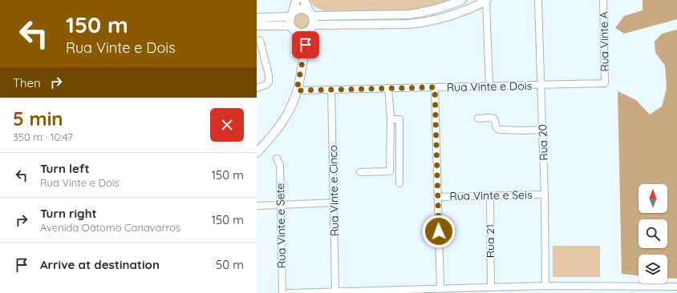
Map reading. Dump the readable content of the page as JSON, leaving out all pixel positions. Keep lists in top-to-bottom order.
{
  "streets": {
    "street": [
      "Rua Vinte A",
      "Rua Vinte e Dois",
      "Rua 20",
      "Rua Vinte e Cinco",
      "Rua Vinte e Seis",
      "Rua Vinte e Sete",
      "Rua 21"
    ]
  },
  "crossings": [
    ["Rua Vinte A", "Rua Vinte e Dois"],
    ["Rua Vinte e Dois", "Rua 20"],
    ["Rua Vinte e Dois", "Rua Vinte e Cinco"],
    ["Rua 20", "Rua Vinte e Seis"],
    ["Rua Vinte e Seis", "Rua 21"]
  ],
  "north": "top",
  "page": {
    "turn": ["150 m", "Rua Vinte e Dois"],
    "then": "Then",
    "heading": ["5 min", "350 m · 10:47"],
    "list": [
      {
        "name": "Turn left",
        "note": "Rua Vinte e Dois",
        "value": "150 m"
      },
      {
        "name": "Turn right",
        "note": "Avenida Oátomo Canavarros",
        "value": "150 m"
      },
      {
        "name": "Arrive at destination",
        "value": "50 m"
      }
    ]
  }
}
